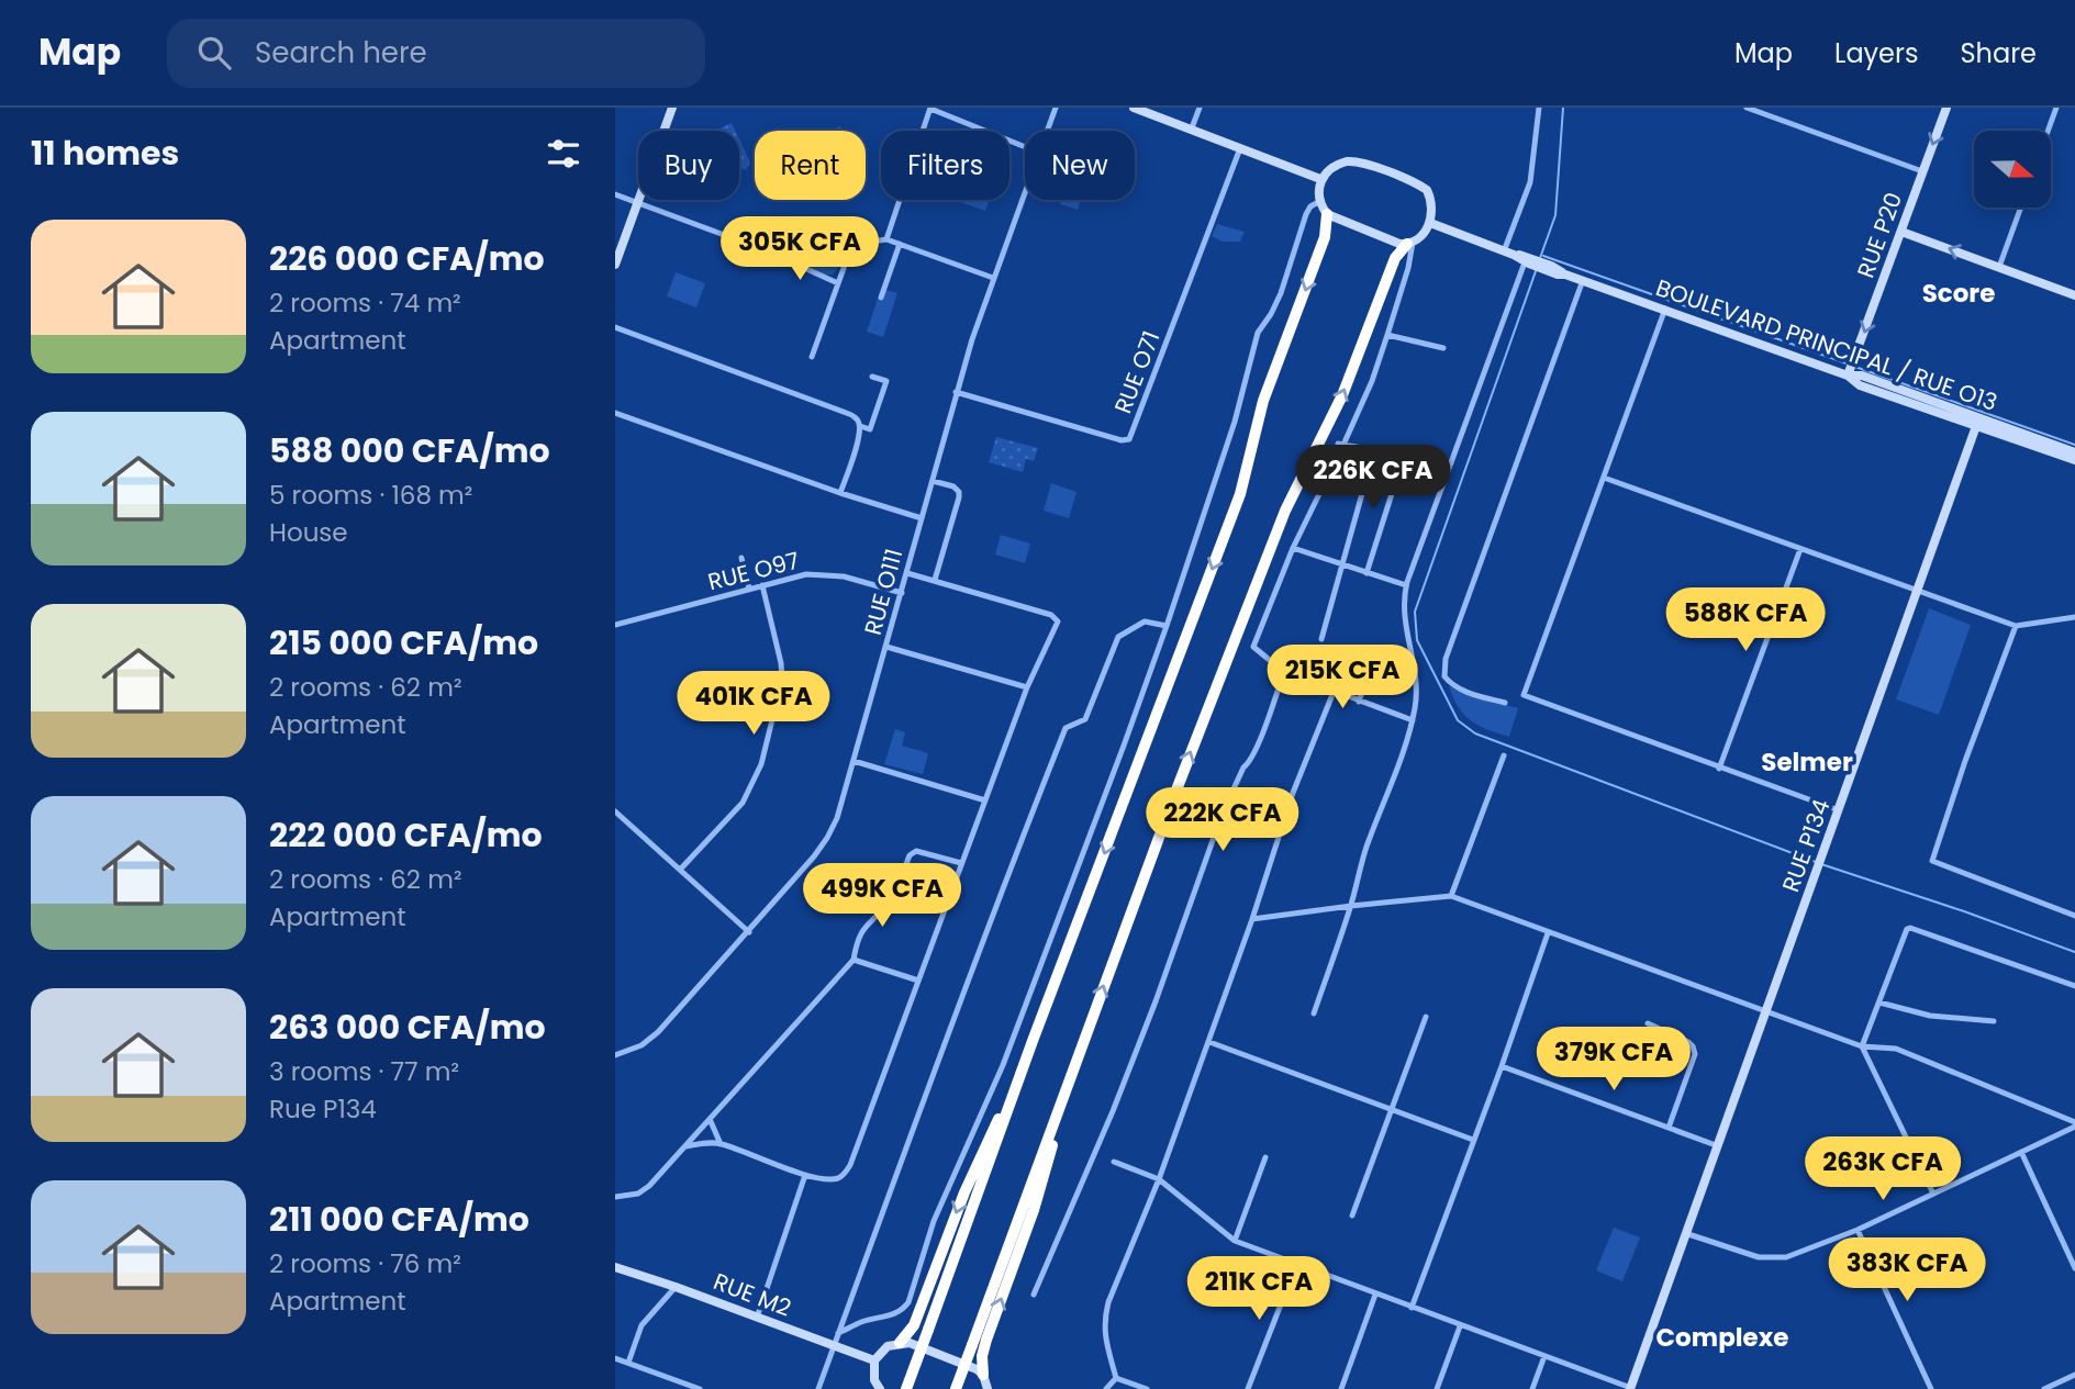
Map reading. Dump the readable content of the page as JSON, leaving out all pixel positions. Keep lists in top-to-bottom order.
{
  "streets": {
    "main road": [
      "RUE P20",
      "BOULEVARD PRINCIPAL / RUE O13",
      "RUE P134",
      "RUE M2"
    ],
    "street": ["RUE O71", "RUE O97", "RUE O111"]
  },
  "crossings": [
    ["RUE P20", "BOULEVARD PRINCIPAL / RUE O13"],
    ["RUE O71", "RUE O111"],
    ["RUE O97", "RUE O111"]
  ],
  "one_way": ["RUE P20"],
  "districts": ["Score", "Selmer", "Complexe"],
  "north": "right",
  "page": {
    "header": "Map",
    "search": "Search here",
    "nav": ["Map", "Layers", "Share"],
    "heading": "11 homes",
    "chip": [
      "Buy",
      "Rent",
      "Filters",
      "New"
    ],
    "list": [
      {
        "name": "226 000 CFA/mo",
        "note": "2 rooms · 74 m² · Apartment"
      },
      {
        "name": "588 000 CFA/mo",
        "note": "5 rooms · 168 m² · House"
      },
      {
        "name": "215 000 CFA/mo",
        "note": "2 rooms · 62 m² · Apartment"
      },
      {
        "name": "222 000 CFA/mo",
        "note": "2 rooms · 62 m² · Apartment"
      },
      {
        "name": "263 000 CFA/mo",
        "note": "3 rooms · 77 m² · Rue P134"
      },
      {
        "name": "211 000 CFA/mo",
        "note": "2 rooms · 76 m² · Apartment"
      }
    ],
    "price": [
      "305K CFA",
      "226K CFA",
      "588K CFA",
      "215K CFA",
      "401K CFA",
      "222K CFA",
      "499K CFA",
      "379K CFA",
      "263K CFA",
      "383K CFA",
      "211K CFA"
    ]
  }
}
